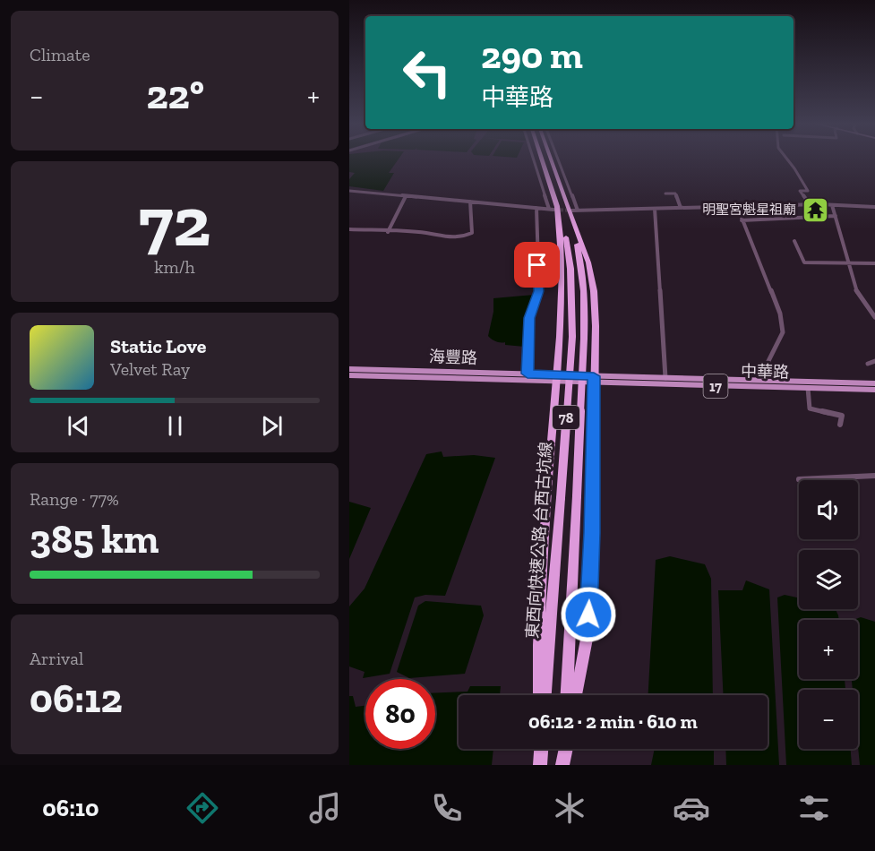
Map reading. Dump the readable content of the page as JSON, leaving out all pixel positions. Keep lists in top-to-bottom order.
{
  "streets": {
    "highway": ["78", "東西向快速公路 台西古坑線"],
    "main road": ["海豐路", "中華路", "17"]
  },
  "crossings": [
    ["海豐路", "中華路"]
  ],
  "places": {
    "temple": ["明聖宮魁星祖廟"]
  },
  "page": {
    "tile": [
      "Climate",
      ["72", "km/h"],
      ["Range · 77%", "385 km"],
      ["Arrival", "06:12"]
    ],
    "turn": ["290 m", "中華路"],
    "heat": ["−", "22°", "+"],
    "song": ["Static Love", "Velvet Ray"],
    "map_buttons": ["+", "−"],
    "limit": "80",
    "trip": "06:12 · 2 min · 610 m",
    "tabs": "06:10"
  }
}
